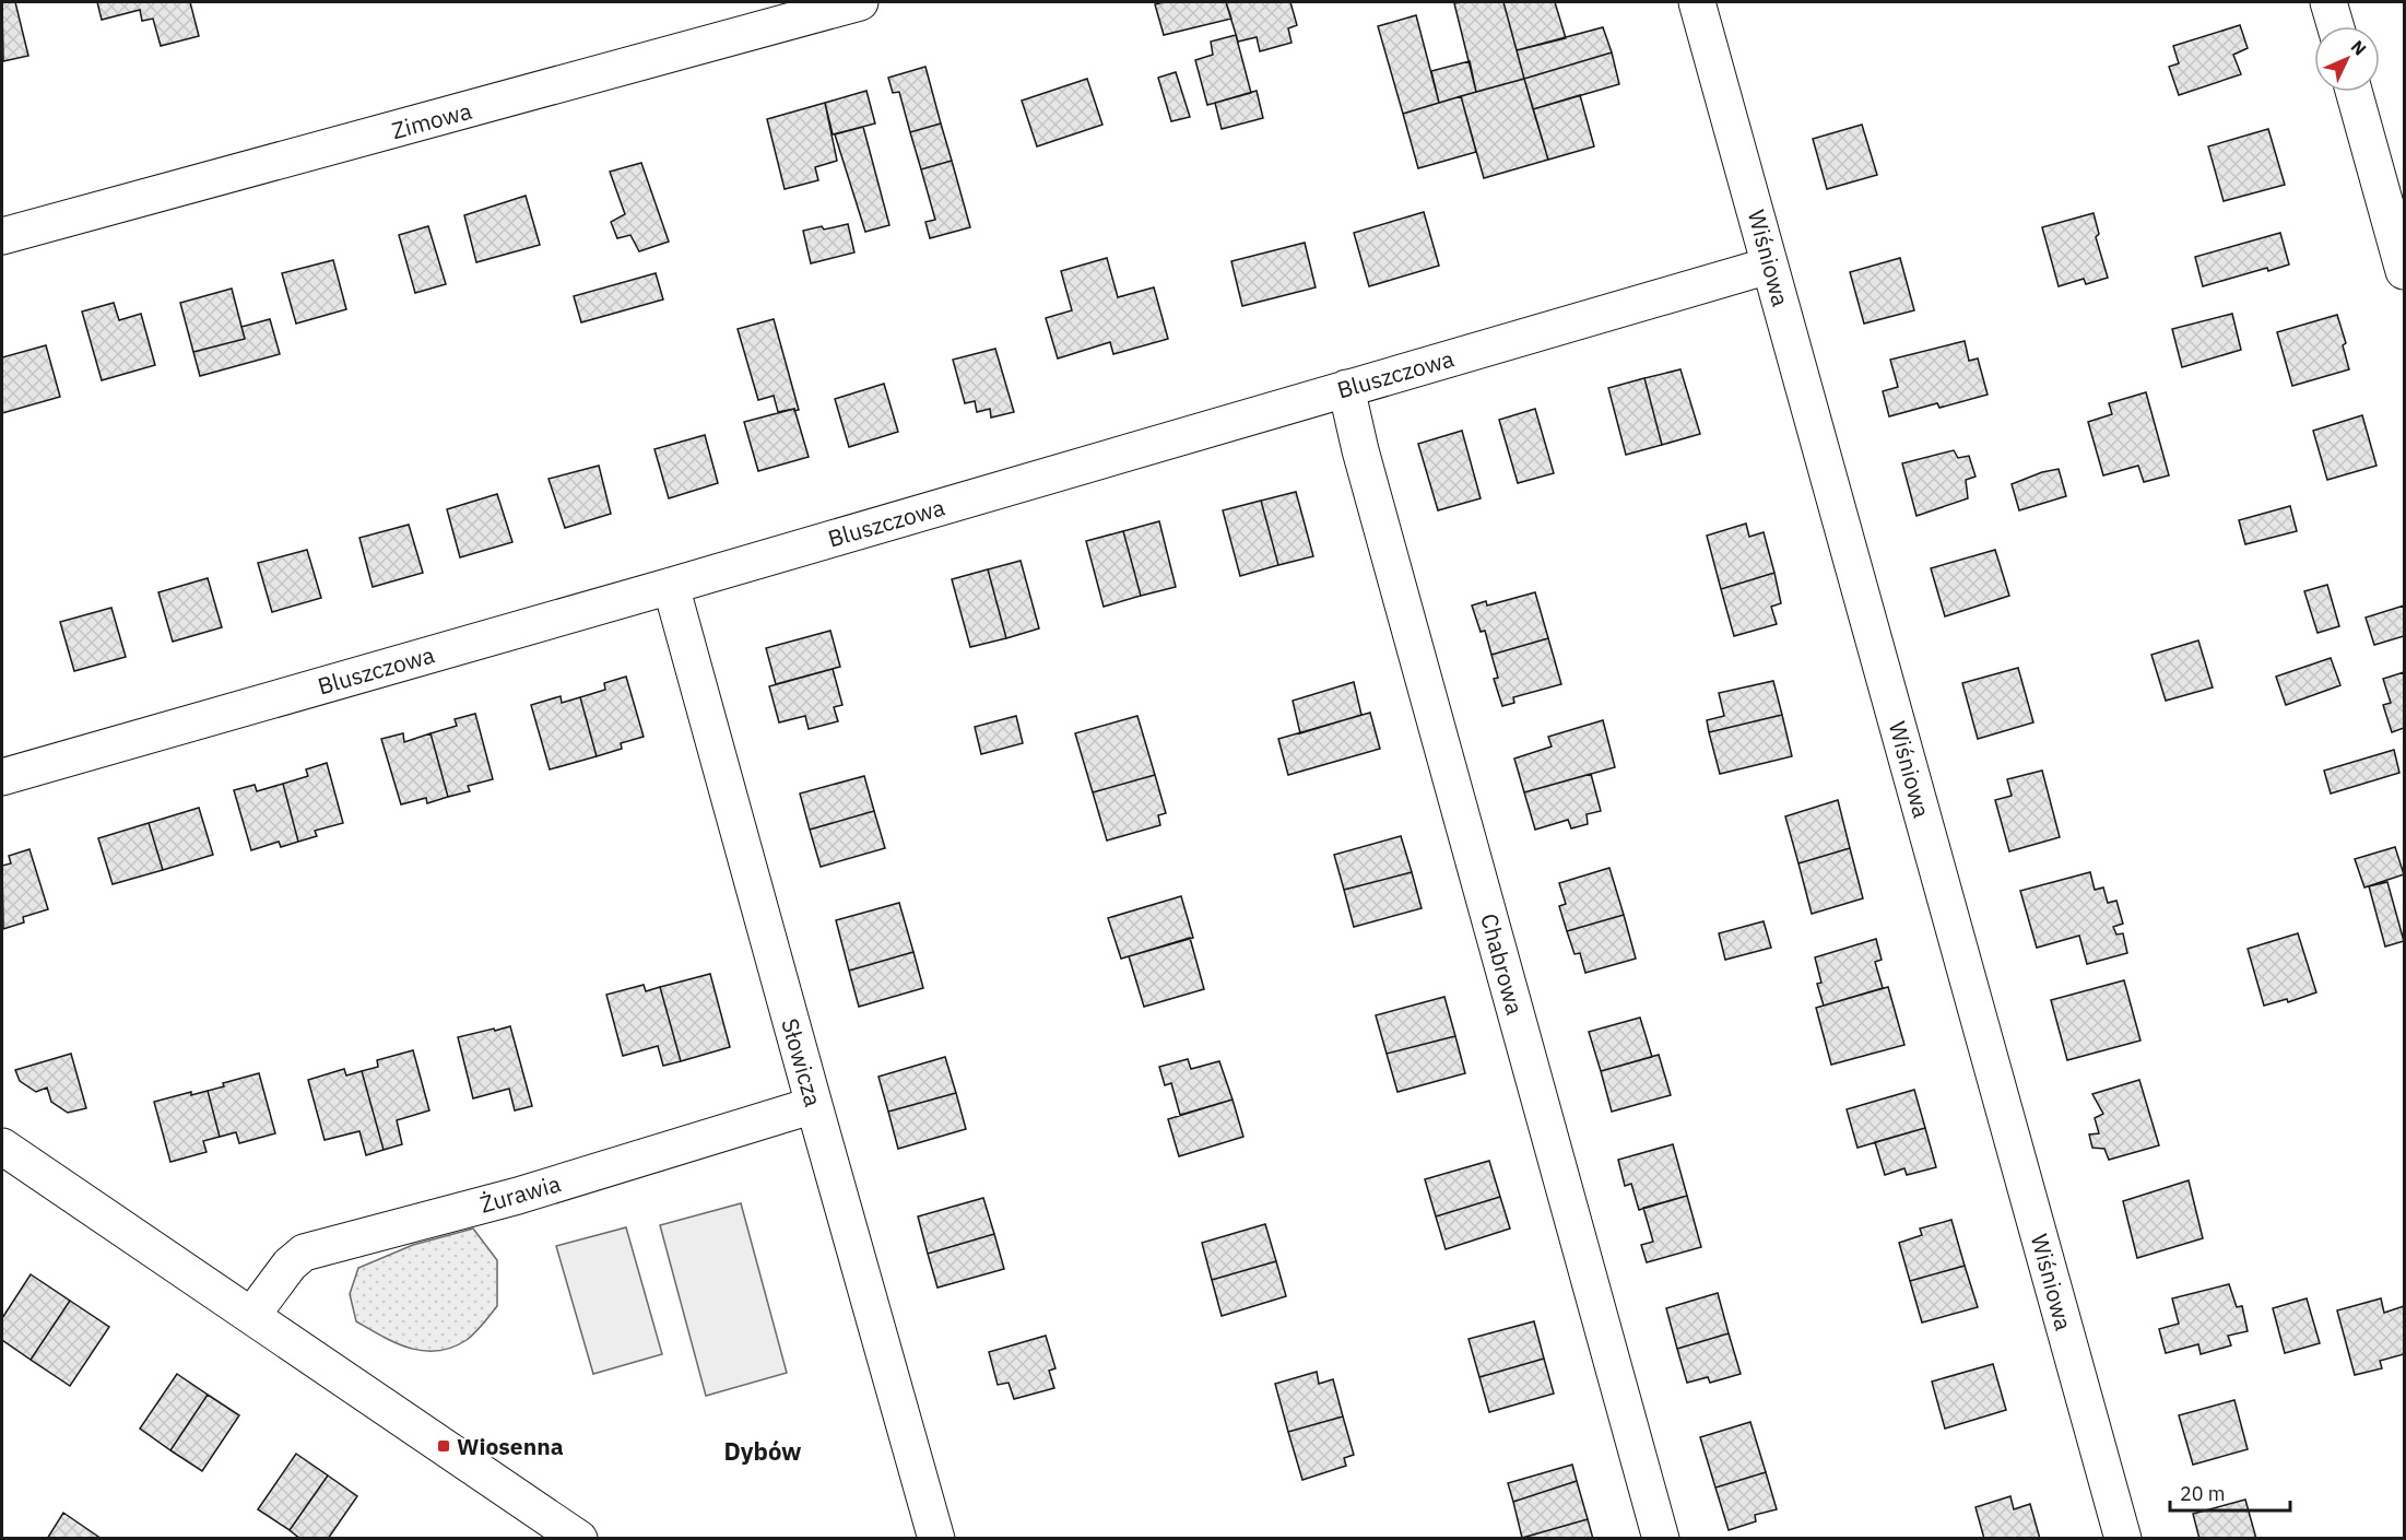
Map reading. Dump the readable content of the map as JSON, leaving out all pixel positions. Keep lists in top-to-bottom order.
{
  "streets": {
    "street": [
      "Zimowa",
      "Wiśniowa",
      "Bluszczowa",
      "Chabrowa",
      "Słowicza",
      "Żurawia"
    ]
  },
  "crossings": [
    ["Wiśniowa", "Bluszczowa"],
    ["Bluszczowa", "Chabrowa"],
    ["Bluszczowa", "Słowicza"],
    ["Słowicza", "Żurawia"]
  ],
  "districts": ["Dybów"],
  "places": {
    "transit": ["Wiosenna"]
  },
  "scale_bar": "20 m",
  "north": "top right"
}
